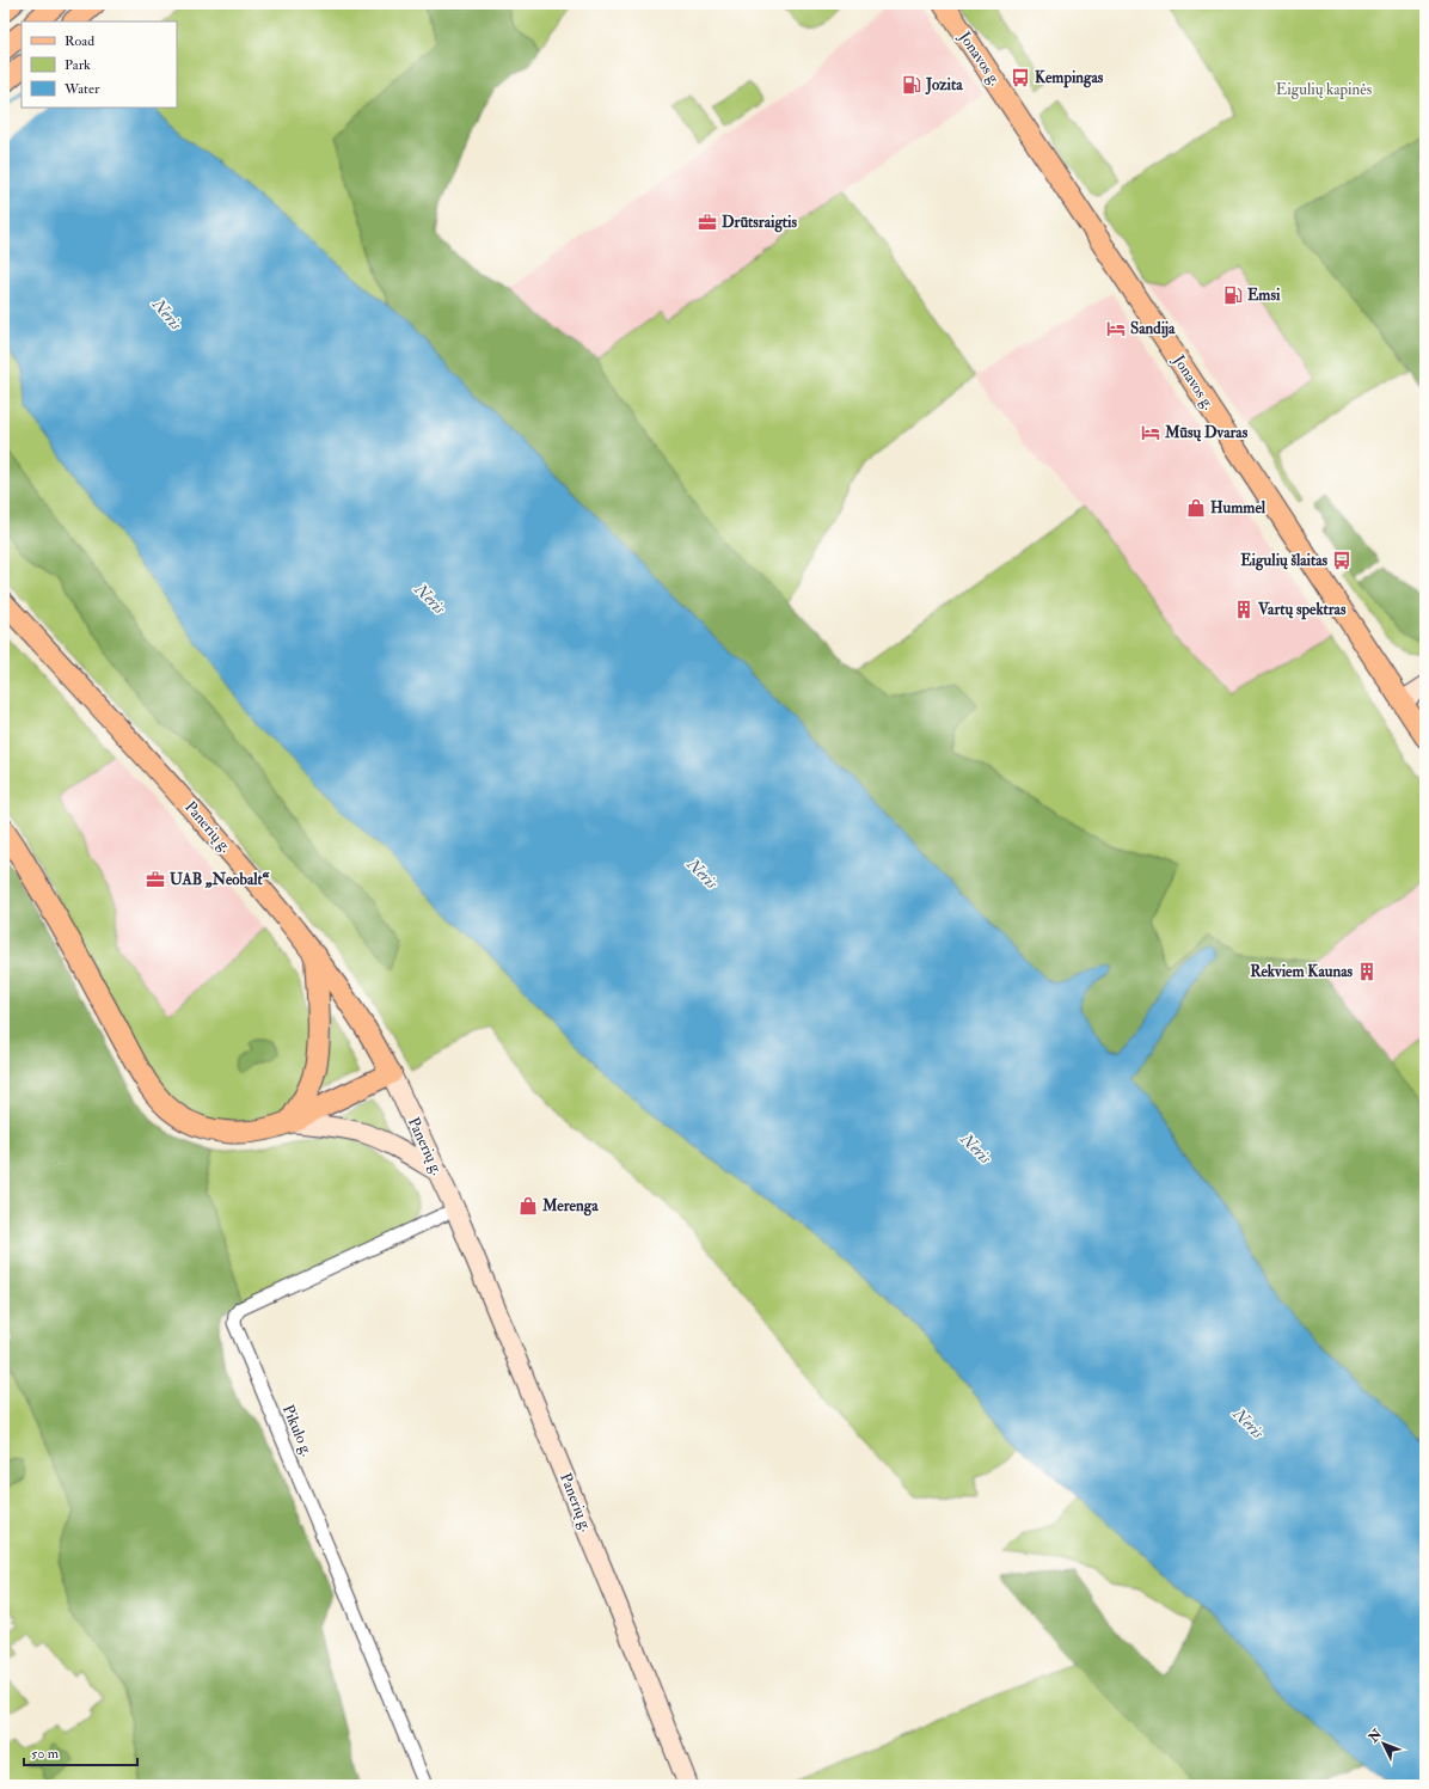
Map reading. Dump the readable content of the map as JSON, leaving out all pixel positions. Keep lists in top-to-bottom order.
{
  "streets": {
    "main road": ["Jonavos g.", "Panerių g."],
    "street": ["Pikulo g."]
  },
  "crossings": [
    ["Panerių g.", "Pikulo g."]
  ],
  "water": ["Neris"],
  "parks": ["Eigulių kapinės"],
  "places": {
    "bus stop": ["Kempingas", "Eigulių šlaitas"],
    "fuel station": ["Jozita", "Emsi"],
    "office": ["Drūtsraigtis", "UAB „Neobalt“"],
    "hotel": ["Sandija", "Mūsų Dvaras"],
    "shop": ["Hummel", "Merenga"],
    "building": ["Vartų spektras", "Rekviem Kaunas"]
  },
  "legend": ["Road", "Park", "Water"],
  "scale_bar": "50 m",
  "north": "top left"
}
